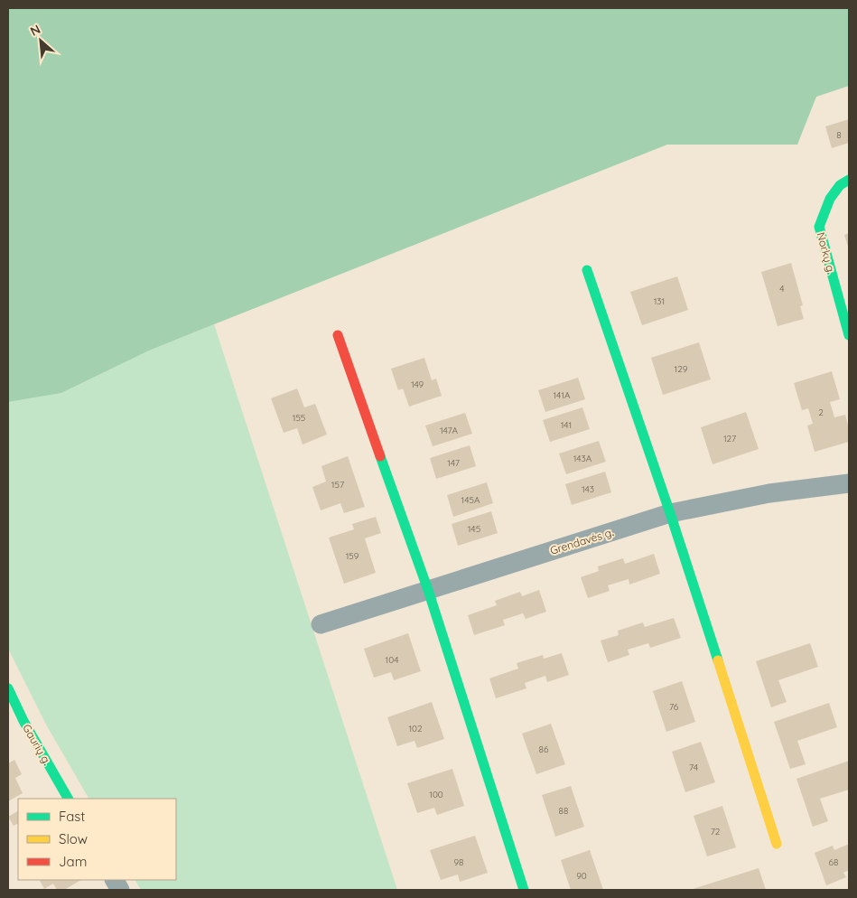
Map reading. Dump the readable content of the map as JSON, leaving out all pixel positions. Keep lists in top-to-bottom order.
{
  "streets": {
    "street": ["Norkų g.", "Grendavės g.", "Gaurių g."]
  },
  "house_numbers": [
    "8",
    "4",
    "131",
    "129",
    "149",
    "141A",
    "2",
    "155",
    "141",
    "147A",
    "127",
    "143A",
    "147",
    "157",
    "143",
    "145A",
    "145",
    "159",
    "104",
    "76",
    "102",
    "86",
    "74",
    "100",
    "88",
    "72",
    "98",
    "68",
    "90"
  ],
  "legend": ["Fast", "Slow", "Jam"],
  "north": "top left"
}
